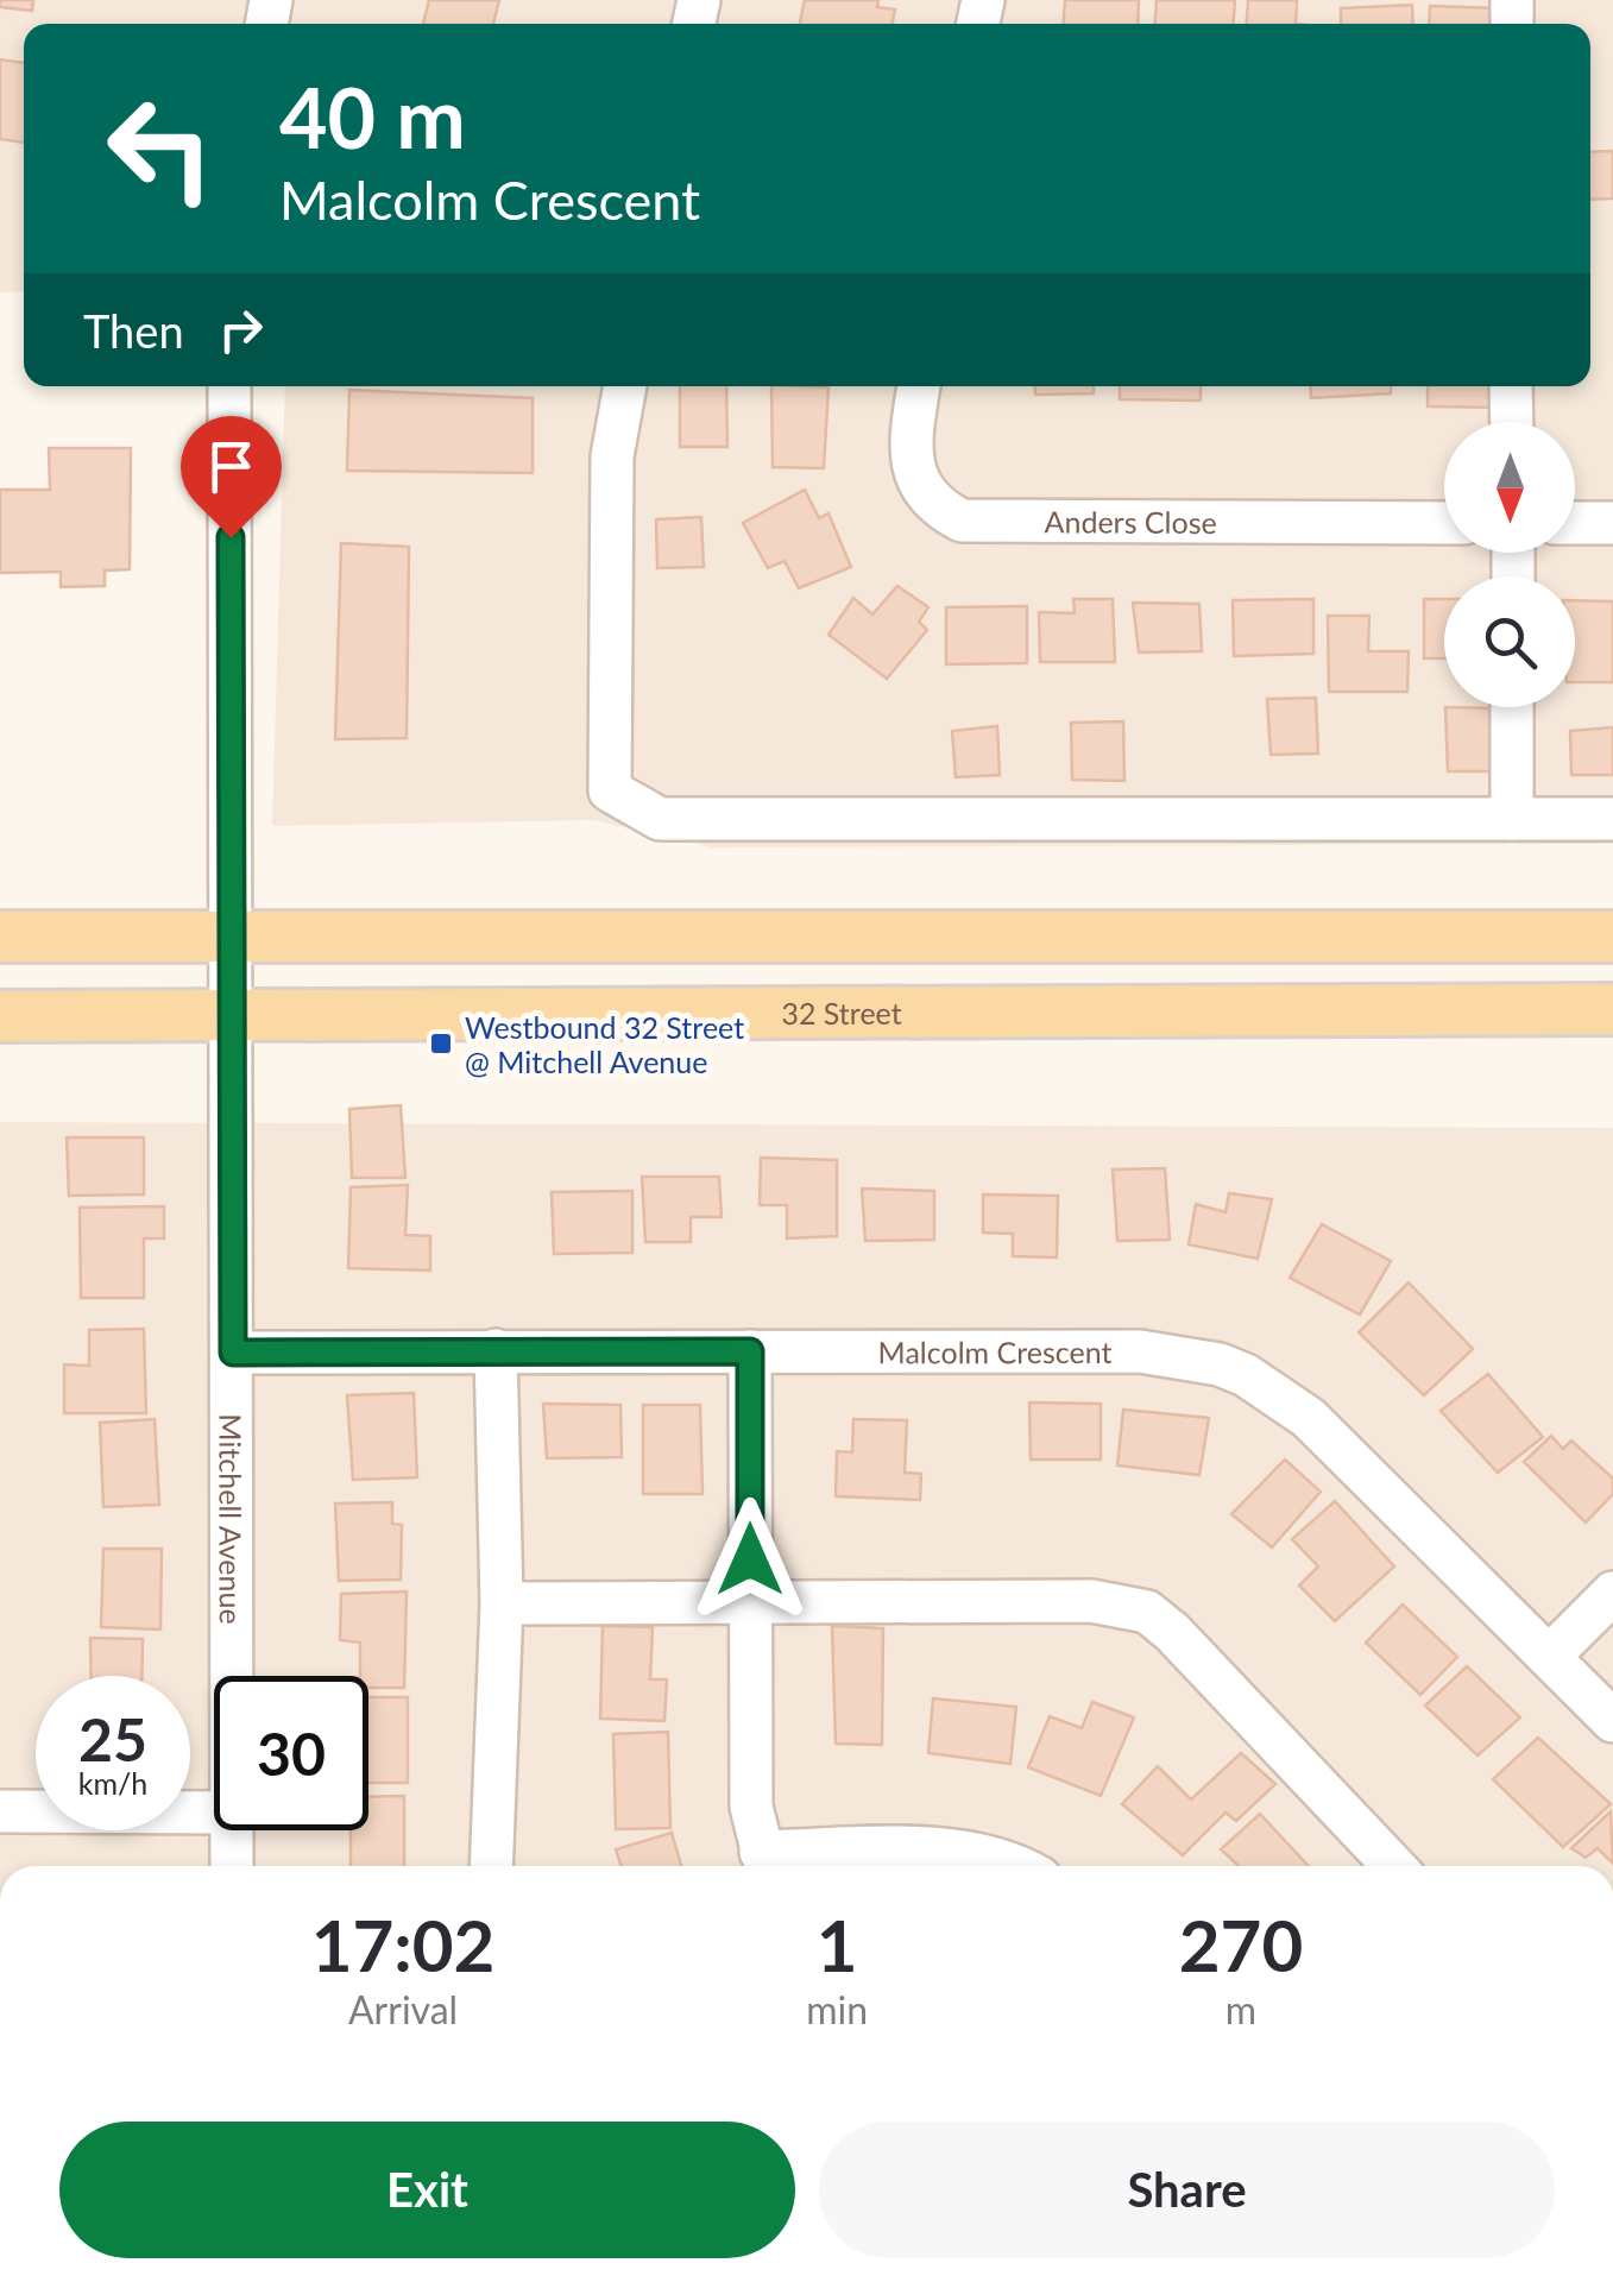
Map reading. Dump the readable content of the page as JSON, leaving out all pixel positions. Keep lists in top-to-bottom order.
{
  "streets": {
    "main road": ["32 Street"],
    "street": ["Anders Close", "Malcolm Crescent", "Mitchell Avenue"]
  },
  "crossings": [
    ["32 Street", "Mitchell Avenue"],
    ["Malcolm Crescent", "Mitchell Avenue"]
  ],
  "places": {
    "transit": ["Westbound 32 Street @ Mitchell Avenue"]
  },
  "north": "bottom",
  "page": {
    "turn": ["40 m", "Malcolm Crescent"],
    "then": "Then",
    "speed": "25 km/h",
    "limit": "30",
    "eta": [
      "17:02",
      "Arrival",
      "1",
      "min",
      "270",
      "m"
    ],
    "buttons": ["Exit", "Share"]
  }
}
